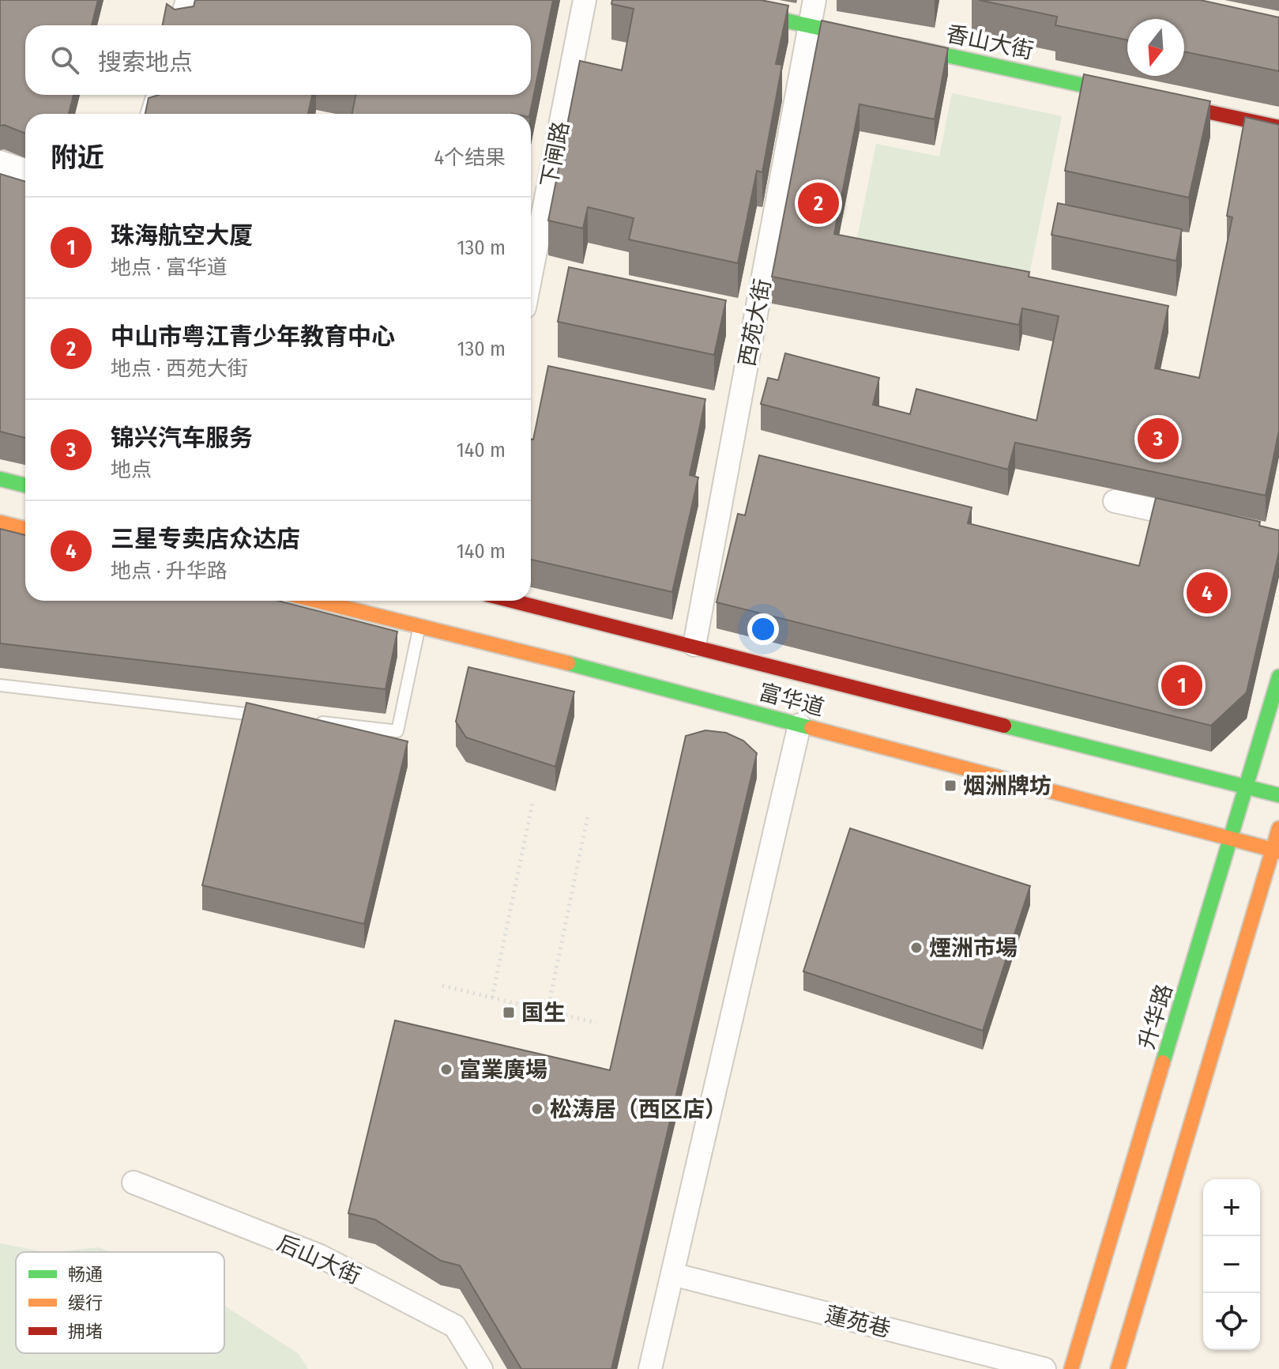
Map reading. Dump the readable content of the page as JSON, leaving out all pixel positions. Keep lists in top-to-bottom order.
{
  "streets": {
    "main road": ["香山大街", "富华道", "升华路"],
    "street": [
      "下闸路",
      "西苑大街",
      "后山大街",
      "蓮苑巷"
    ]
  },
  "crossings": [
    ["西苑大街", "富华道"],
    ["富华道", "升华路"]
  ],
  "places": {
    "transit": ["烟洲牌坊", "国生"],
    "other": ["煙洲市場", "富業廣場", "松涛居（西区店）"]
  },
  "legend": ["畅通", "缓行", "拥堵"],
  "north": "bottom",
  "page": {
    "search": "搜索地点",
    "heading": ["附近", "4个结果"],
    "pins": [
      "2",
      "3",
      "4",
      "1"
    ],
    "list": [
      {
        "mark": "1",
        "name": "珠海航空大厦",
        "note": "地点 · 富华道",
        "value": "130 m"
      },
      {
        "mark": "2",
        "name": "中山市粤江青少年教育中心",
        "note": "地点 · 西苑大街",
        "value": "130 m"
      },
      {
        "mark": "3",
        "name": "锦兴汽车服务",
        "note": "地点",
        "value": "140 m"
      },
      {
        "mark": "4",
        "name": "三星专卖店众达店",
        "note": "地点 · 升华路",
        "value": "140 m"
      }
    ],
    "map_buttons": ["+", "−"]
  }
}
